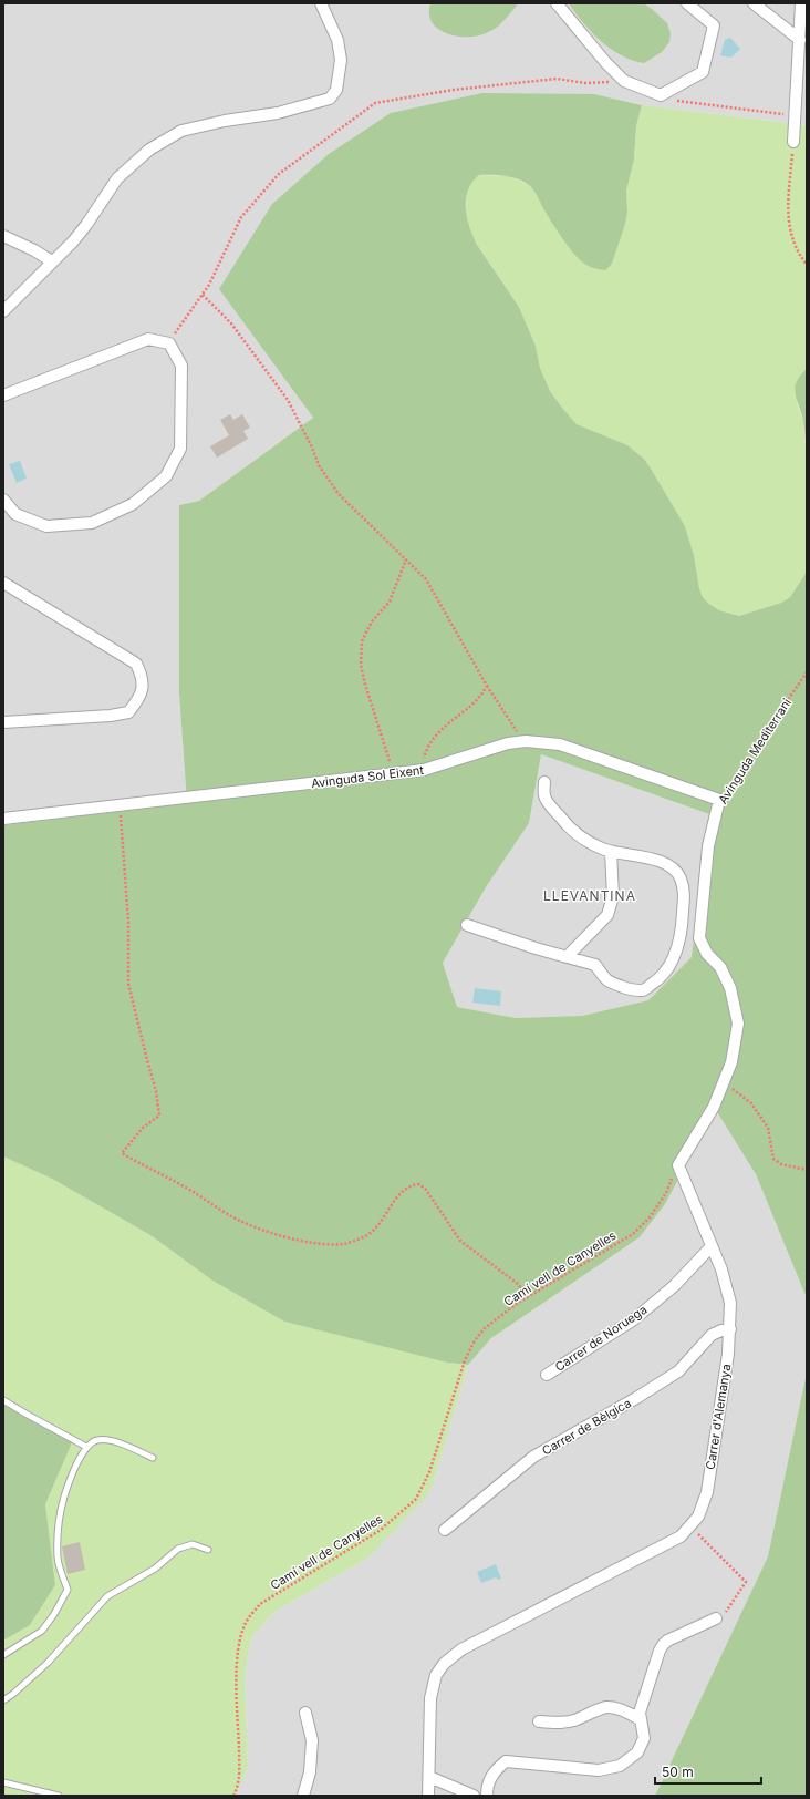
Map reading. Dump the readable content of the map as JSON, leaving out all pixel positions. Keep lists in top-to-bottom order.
{
  "streets": {
    "street": [
      "Avinguda Mediterrani",
      "Avinguda Sol Eixent",
      "Carrer de Noruega",
      "Carrer d'Alemanya",
      "Carrer de Bèlgica"
    ],
    "path": ["Camí vell de Canyelles"]
  },
  "crossings": [
    ["Avinguda Mediterrani", "Avinguda Sol Eixent"],
    ["Camí vell de Canyelles", "Carrer d'Alemanya"],
    ["Carrer de Noruega", "Carrer d'Alemanya"],
    ["Carrer d'Alemanya", "Carrer de Bèlgica"]
  ],
  "districts": ["LLEVANTINA"],
  "scale_bar": "50 m"
}
